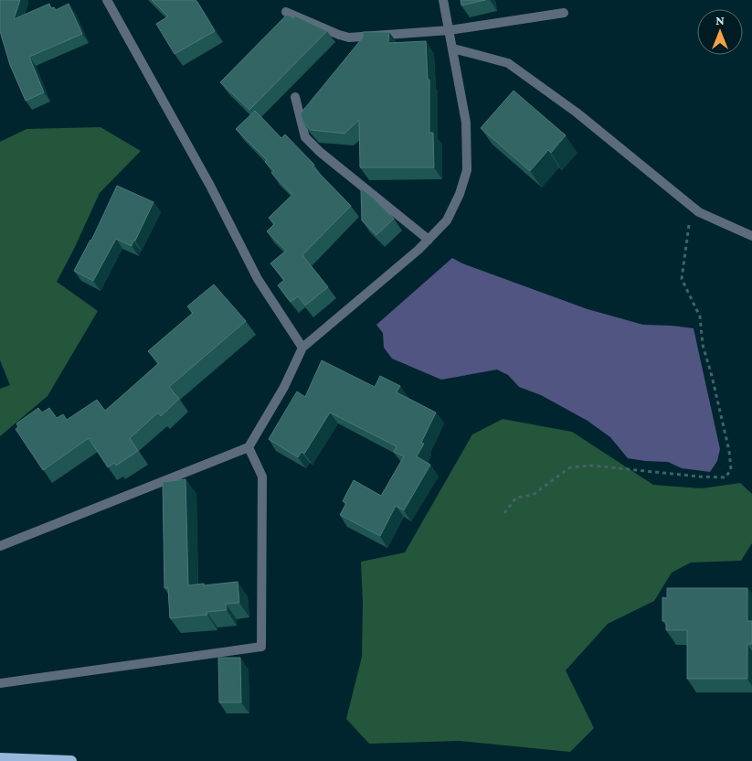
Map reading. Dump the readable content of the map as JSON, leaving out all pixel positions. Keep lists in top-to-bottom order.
{
  "north": "top"
}
